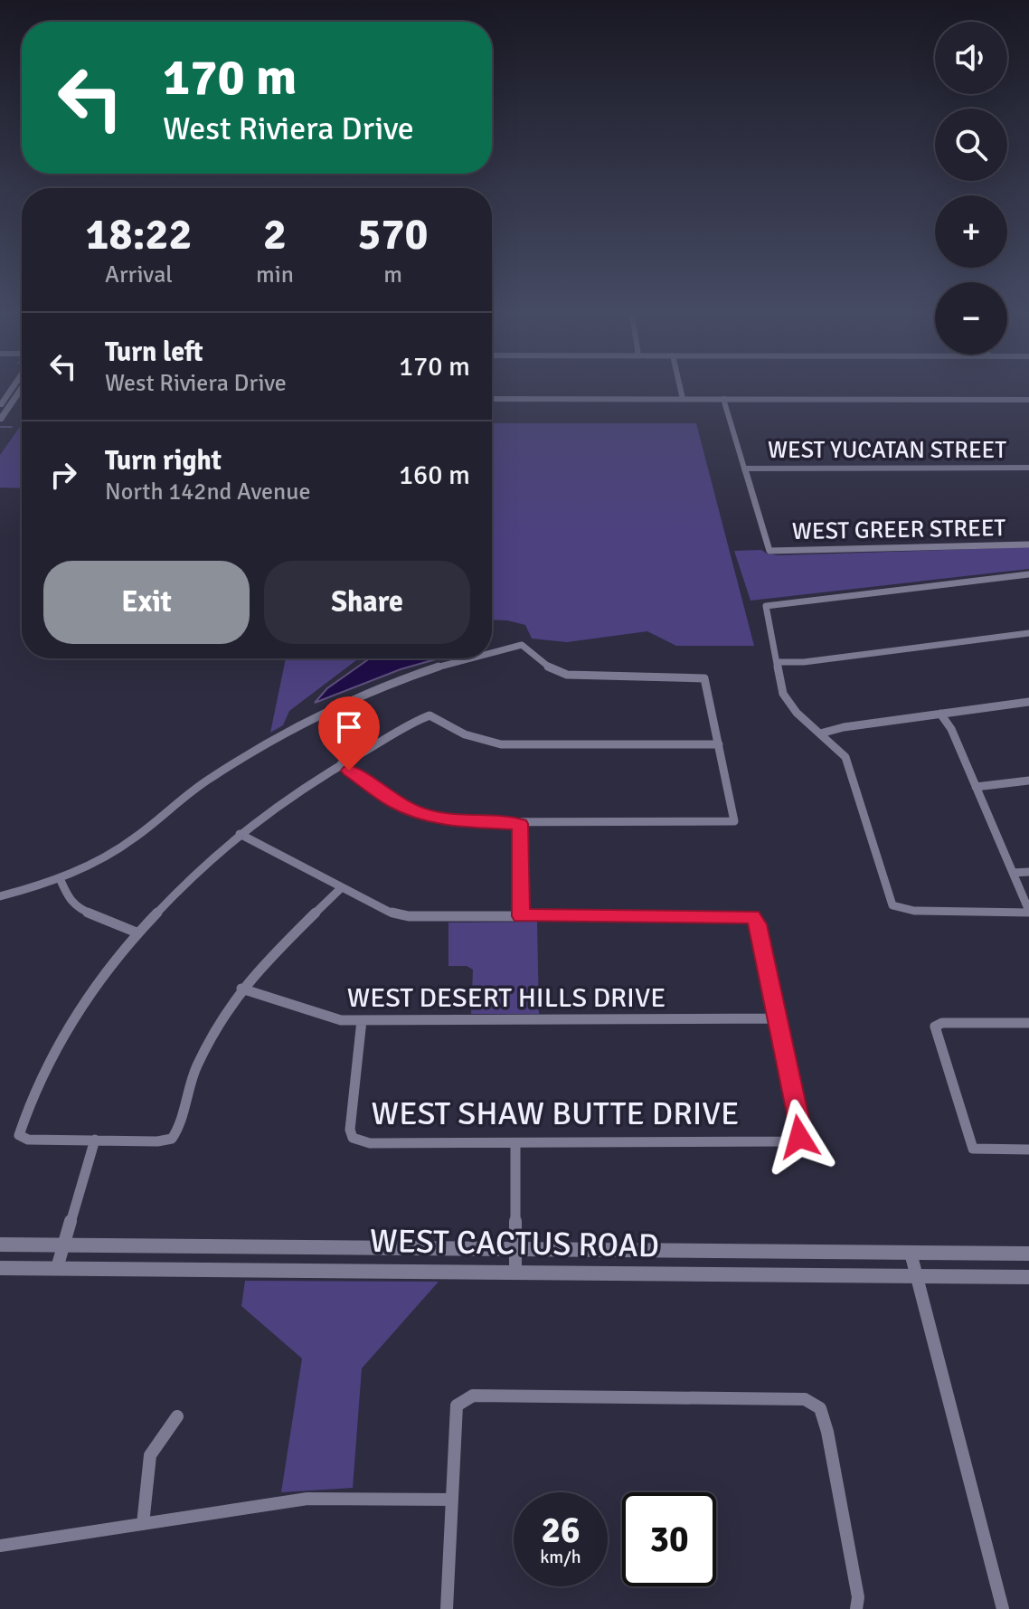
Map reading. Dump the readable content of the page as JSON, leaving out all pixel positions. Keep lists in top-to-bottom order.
{
  "streets": {
    "main road": ["WEST CACTUS ROAD"],
    "street": [
      "WEST YUCATAN STREET",
      "WEST GREER STREET",
      "WEST DESERT HILLS DRIVE",
      "WEST SHAW BUTTE DRIVE"
    ]
  },
  "crossings": [
    ["WEST YUCATAN STREET", "WEST GREER STREET"],
    ["WEST DESERT HILLS DRIVE", "WEST SHAW BUTTE DRIVE"]
  ],
  "page": {
    "map_buttons": ["+", "−"],
    "turn": ["170 m", "West Riviera Drive"],
    "eta": [
      "18:22",
      "Arrival",
      "2",
      "min",
      "570",
      "m"
    ],
    "list": [
      {
        "name": "Turn left",
        "note": "West Riviera Drive",
        "value": "170 m"
      },
      {
        "name": "Turn right",
        "note": "North 142nd Avenue",
        "value": "160 m"
      }
    ],
    "buttons": ["Exit", "Share"],
    "speed": "26 km/h",
    "limit": "30"
  }
}
